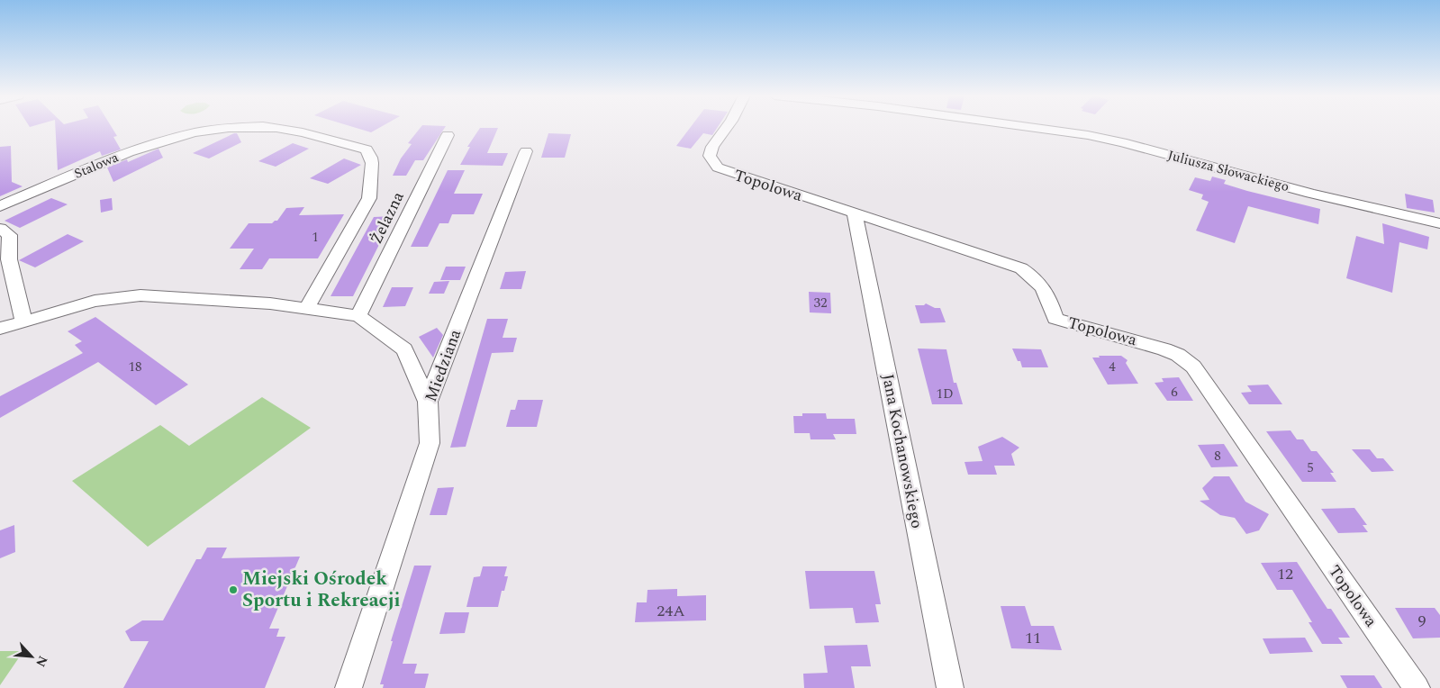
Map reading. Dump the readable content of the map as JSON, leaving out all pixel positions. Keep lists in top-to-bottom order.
{
  "streets": {
    "street": [
      "Stalowa",
      "Juliusza Słowackiego",
      "Topolowa",
      "Żelazna",
      "Miedziana",
      "Jana Kochanowskiego"
    ]
  },
  "crossings": [
    ["Topolowa", "Jana Kochanowskiego"]
  ],
  "places": ["Miejski Ośrodek Sportu i Rekreacji"],
  "house_numbers": [
    "1",
    "32",
    "18",
    "4",
    "6",
    "1D",
    "8",
    "5",
    "12",
    "24A",
    "9",
    "11"
  ],
  "north": "bottom right"
}
